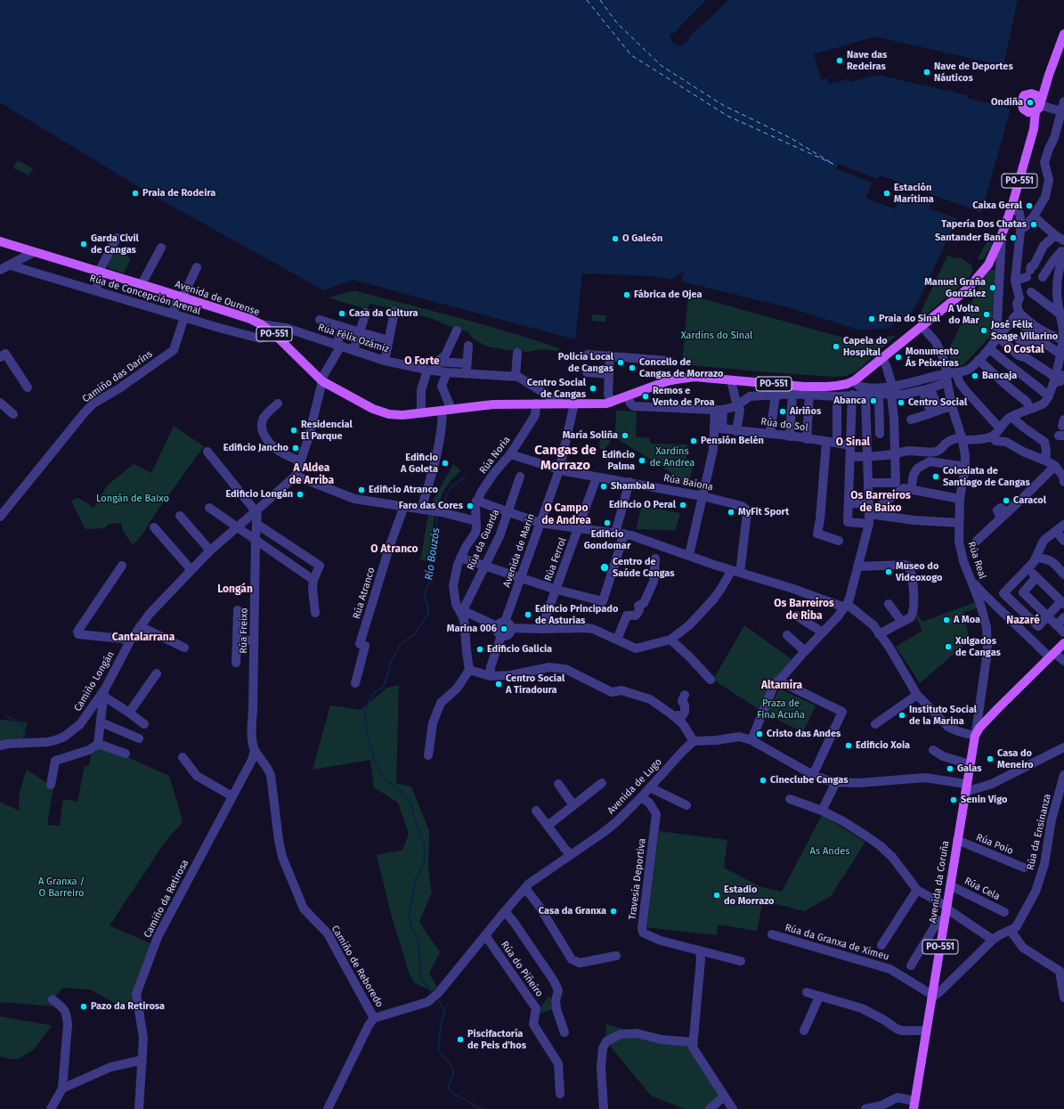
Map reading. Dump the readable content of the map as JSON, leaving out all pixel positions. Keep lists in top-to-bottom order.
{
  "streets": {
    "main road": ["PO-551", "Avenida de Ourense", "Avenida da Coruña"],
    "street": [
      "Rúa de Concepción Arenal",
      "Rúa Félix Ozámiz",
      "Camiño das Daríns",
      "Rúa do Sol",
      "Rúa Noria",
      "Rúa Baiona",
      "Rúa da Guarda",
      "Avenida de Marín",
      "Rúa Ferrol",
      "Rúa Real",
      "Rúa Atranco",
      "Rúa Freixo",
      "Camiño Longán",
      "Avenida de Lugo",
      "Rúa da Ensinanza",
      "Rúa Poio",
      "Travesía Deportiva",
      "Rúa Cela",
      "Camiño da Retirosa",
      "Rúa da Granxa de Ximeu",
      "Camiño de Reboredo",
      "Rúa do Piñeiro"
    ]
  },
  "crossings": [
    ["PO-551", "Avenida de Ourense"],
    ["PO-551", "Avenida de Marín"],
    ["PO-551", "Rúa Real"],
    ["PO-551", "Avenida da Coruña"],
    ["Rúa de Concepción Arenal", "Avenida de Ourense"],
    ["Rúa de Concepción Arenal", "Camiño das Daríns"],
    ["Avenida de Ourense", "Rúa Félix Ozámiz"],
    ["Avenida de Ourense", "Rúa Noria"],
    ["Avenida de Ourense", "Avenida de Marín"],
    ["Rúa Noria", "Rúa Baiona"],
    ["Rúa Baiona", "Avenida de Marín"],
    ["Rúa Baiona", "Rúa Ferrol"],
    ["Rúa Freixo", "Camiño Longán"],
    ["Rúa Freixo", "Camiño da Retirosa"],
    ["Rúa Freixo", "Camiño de Reboredo"],
    ["Avenida de Lugo", "Travesía Deportiva"],
    ["Avenida de Lugo", "Camiño de Reboredo"],
    ["Avenida de Lugo", "Rúa do Piñeiro"],
    ["Rúa da Ensinanza", "Avenida da Coruña"],
    ["Rúa da Ensinanza", "Rúa da Granxa de Ximeu"],
    ["Rúa Poio", "Avenida da Coruña"],
    ["Avenida da Coruña", "Rúa Cela"],
    ["Avenida da Coruña", "Rúa da Granxa de Ximeu"],
    ["Camiño da Retirosa", "Camiño de Reboredo"]
  ],
  "districts": [
    "O Costal",
    "O Forte",
    "O Sinal",
    "Cangas de Morrazo",
    "A Aldea de Arriba",
    "Os Barreiros de Baixo",
    "O Campo de Andrea",
    "O Atranco",
    "Longán",
    "Os Barreiros de Riba",
    "Nazaré",
    "Cantalarrana",
    "Altamira"
  ],
  "water": ["Río Bouzós"],
  "parks": [
    "Xardíns do Sinal",
    "Xardíns de Andrea",
    "Longán de Baixo",
    "Praza de Fina Acuña",
    "As Andes",
    "A Granxa / O Barreiro"
  ],
  "places": [
    "Nave das Redeiras",
    "Nave de Deportes Náuticos",
    "Ondiña",
    "Praia de Rodeira",
    "Estación Marítima",
    "Caixa Geral",
    "Tapería Dos Chatas",
    "Santander Bank",
    "O Galeón",
    "Garda Civil de Cangas",
    "Manuel Graña González",
    "Fábrica de Ojea",
    "Casa da Cultura",
    "A Volta do Mar",
    "Praia do Sinal",
    "José Félix Soage Villarino",
    "Capela do Hospital",
    "Monumento Ás Peixeiras",
    "Policía Local de Cangas",
    "Concello de Cangas de Morrazo",
    "Bancaja",
    "Centro Social de Cangas",
    "Remos e Vento de Proa",
    "Abanca",
    "Centro Social",
    "Airiños",
    "Residencial El Parque",
    "María Soliña",
    "Pensión Belén",
    "Edificio Jancho",
    "Edificio Palma",
    "Edificio A Goleta",
    "Colexiata de Santiago de Cangas",
    "Shambala",
    "Edificio Atranco",
    "Edificio Longán",
    "Caracol",
    "Edificio O Peral",
    "Faro das Cores",
    "MyFit Sport",
    "Edificio Gondomar",
    "Centro de Saúde Cangas",
    "Museo do Videoxogo",
    "Edificio Principado de Asturias",
    "A Moa",
    "Marina 006",
    "Xulgados de Cangas",
    "Edificio Galicia",
    "Centro Social A Tiradoura",
    "Instituto Social de la Marina",
    "Cristo das Andes",
    "Edificio Xoia",
    "Casa do Meneiro",
    "Galas",
    "Cineclube Cangas",
    "Senin Vigo",
    "Estadio do Morrazo",
    "Casa da Granxa",
    "Pazo da Retirosa",
    "Piscifactoría de Peis d'hos"
  ]
}
